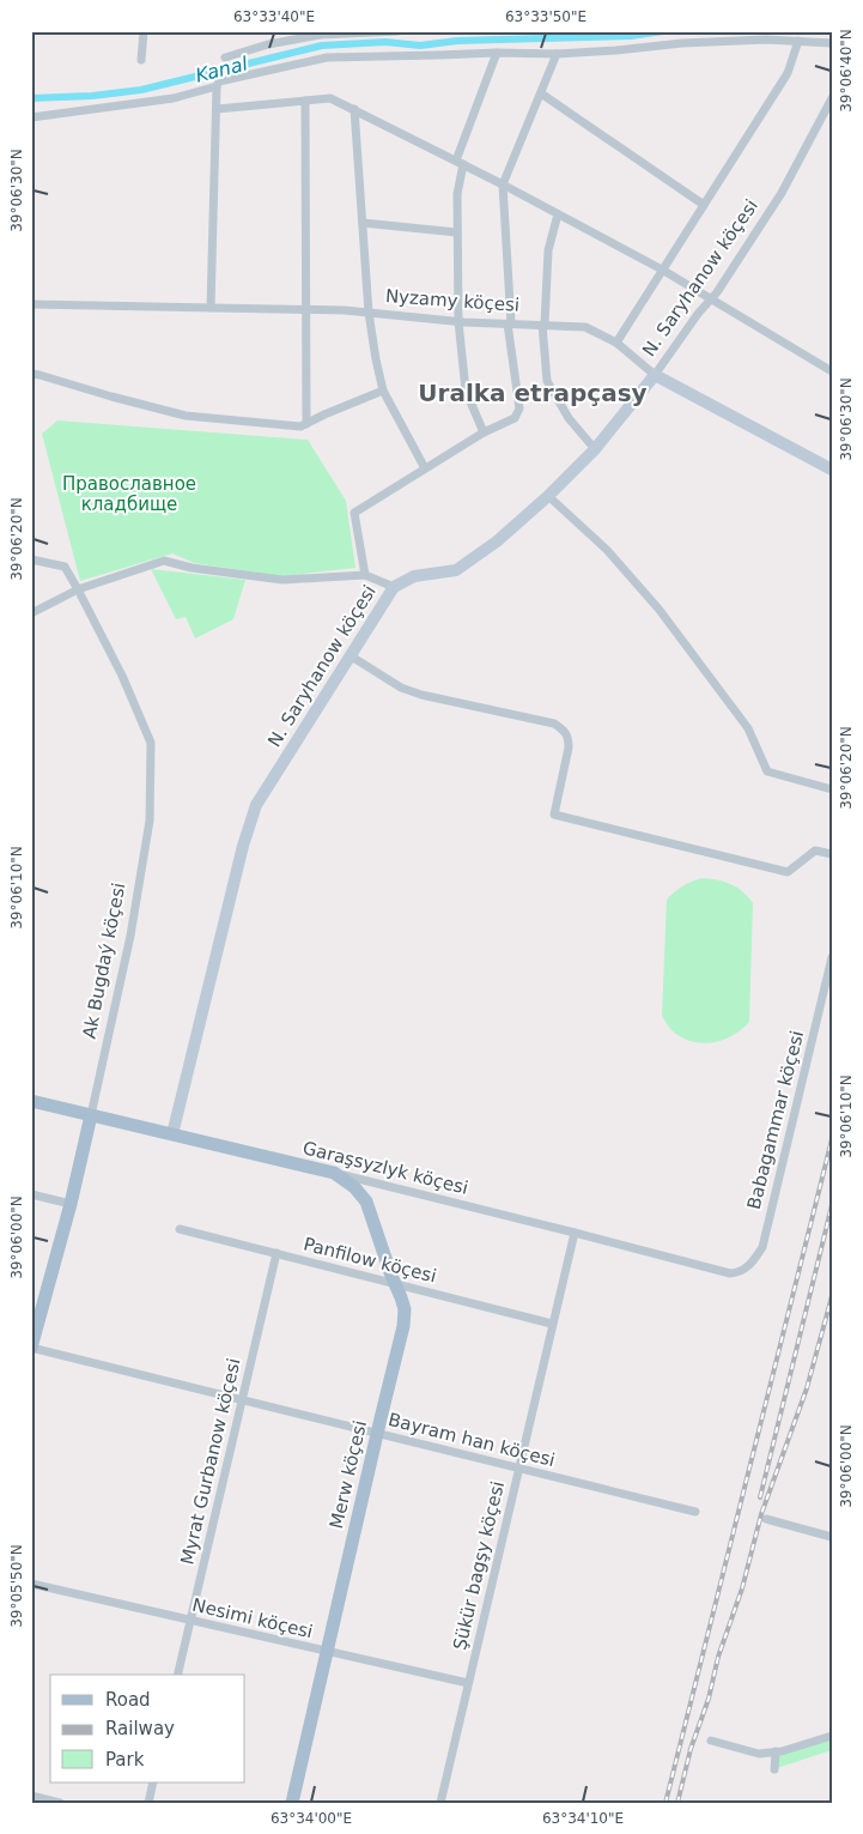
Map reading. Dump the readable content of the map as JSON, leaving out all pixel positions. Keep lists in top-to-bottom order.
{
  "streets": {
    "main road": [
      "N. Saryhanow köçesi",
      "Nyzamy köçesi",
      "Ak Bugdaý köçesi",
      "Garaşsyzlyk köçesi",
      "Merw köçesi"
    ],
    "street": [
      "Babagammar köçesi",
      "Panfilow köçesi",
      "Bayram han köçesi",
      "Myrat Gurbanow köçesi",
      "Şükür bagşy köçesi",
      "Nesimi köçesi"
    ]
  },
  "crossings": [
    ["N. Saryhanow köçesi", "Nyzamy köçesi"],
    ["N. Saryhanow köçesi", "Garaşsyzlyk köçesi"],
    ["Ak Bugdaý köçesi", "Garaşsyzlyk köçesi"],
    ["Ak Bugdaý köçesi", "Bayram han köçesi"],
    ["Babagammar köçesi", "Garaşsyzlyk köçesi"],
    ["Garaşsyzlyk köçesi", "Merw köçesi"],
    ["Garaşsyzlyk köçesi", "Şükür bagşy köçesi"],
    ["Panfilow köçesi", "Myrat Gurbanow köçesi"],
    ["Panfilow köçesi", "Merw köçesi"],
    ["Panfilow köçesi", "Şükür bagşy köçesi"],
    ["Bayram han köçesi", "Myrat Gurbanow köçesi"],
    ["Bayram han köçesi", "Merw köçesi"],
    ["Bayram han köçesi", "Şükür bagşy köçesi"],
    ["Myrat Gurbanow köçesi", "Nesimi köçesi"],
    ["Merw köçesi", "Nesimi köçesi"],
    ["Şükür bagşy köçesi", "Nesimi köçesi"]
  ],
  "districts": ["Uralka etrapçasy"],
  "water": ["Kanal"],
  "parks": ["Православное кладбище"],
  "legend": ["Road", "Railway", "Park"],
  "coordinates": [
    "63°33'40\"E",
    "63°33'50\"E",
    "39°06'40\"N",
    "39°06'30\"N",
    "39°06'20\"N",
    "39°06'10\"N",
    "39°06'00\"N",
    "39°05'50\"N",
    "63°34'00\"E",
    "63°34'10\"E"
  ]
}
